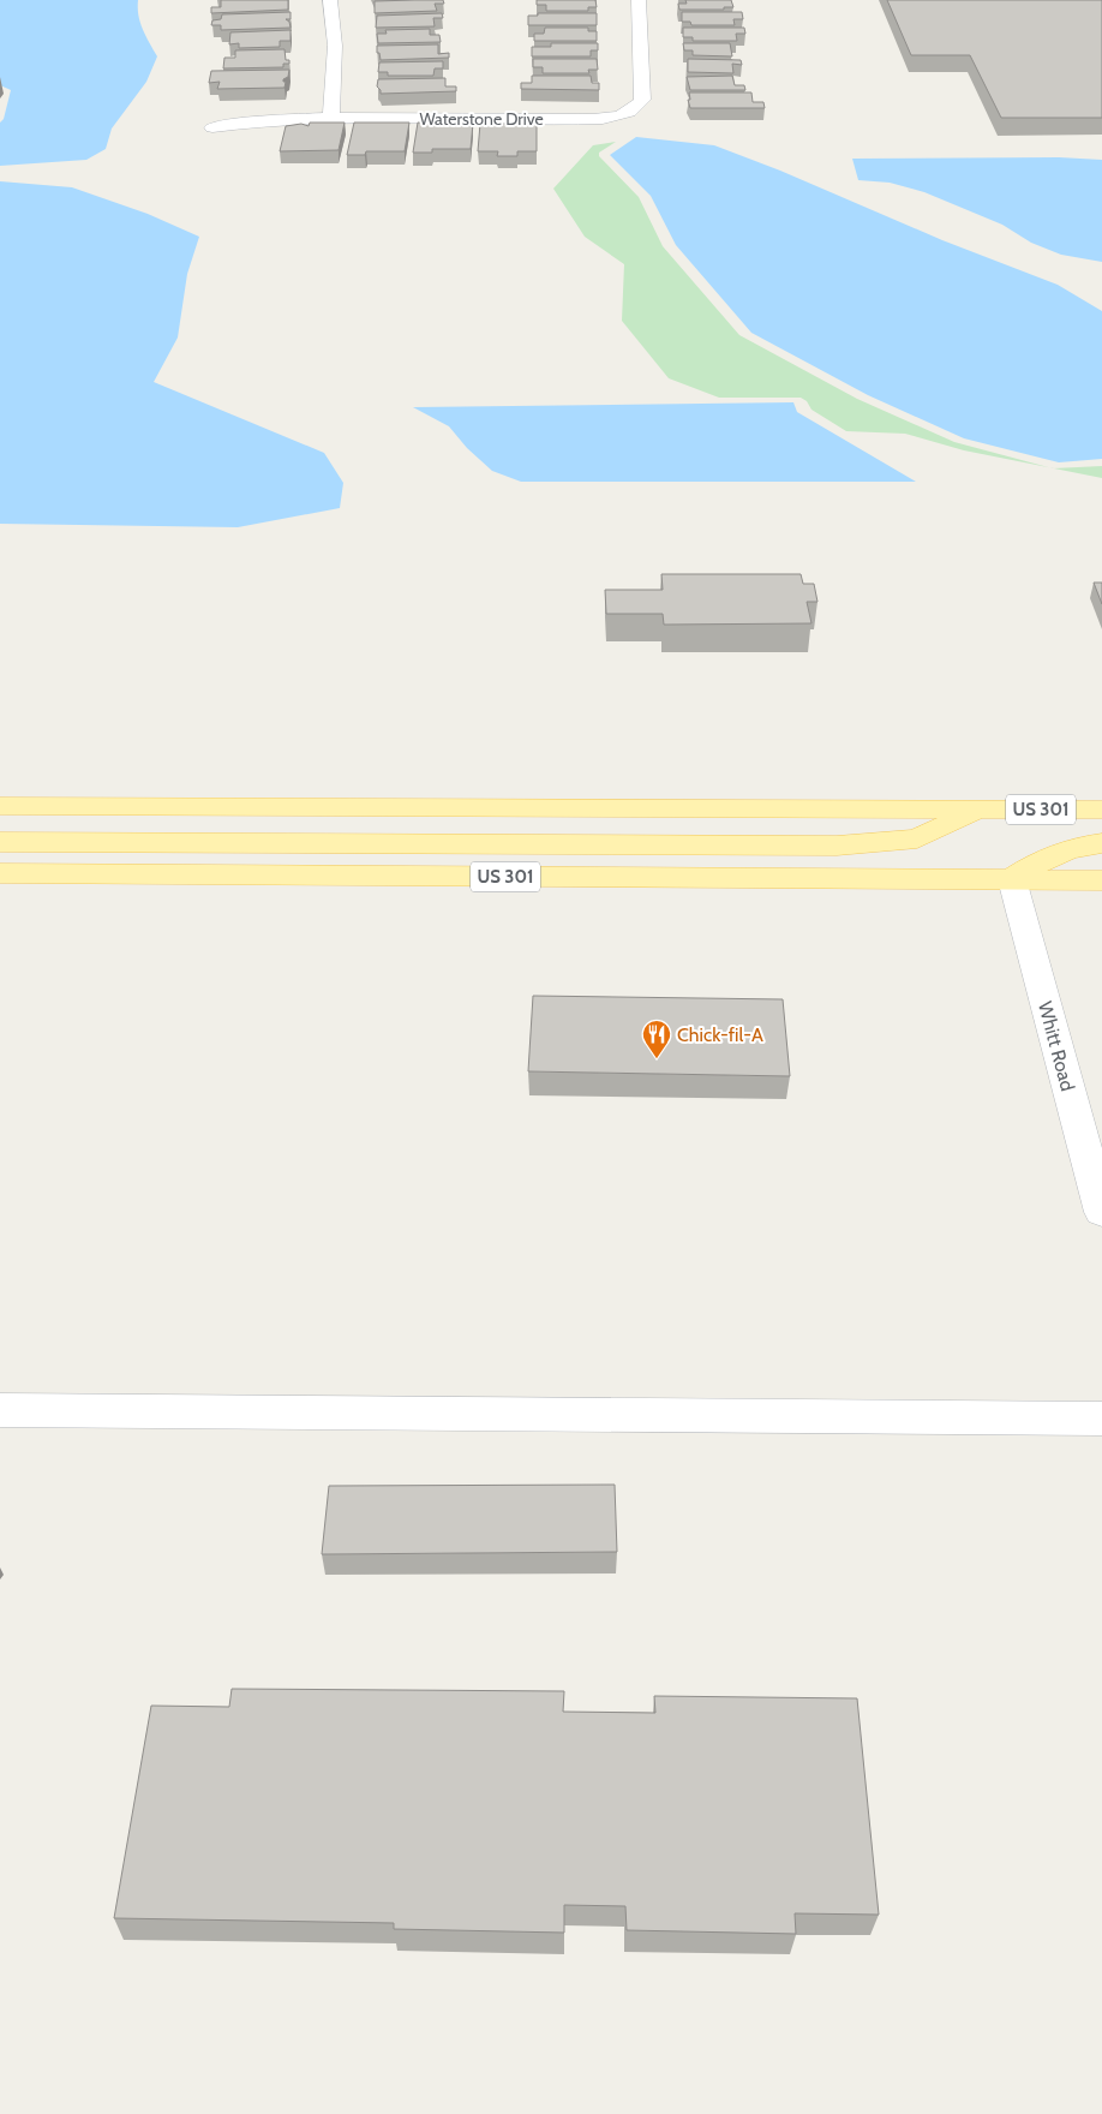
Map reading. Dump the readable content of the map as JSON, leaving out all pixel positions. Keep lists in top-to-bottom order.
{
  "streets": {
    "main road": ["US 301"],
    "street": ["Waterstone Drive", "Whitt Road"]
  },
  "crossings": [
    ["US 301", "Whitt Road"]
  ],
  "places": {
    "restaurant": ["Chick-fil-A"]
  }
}
